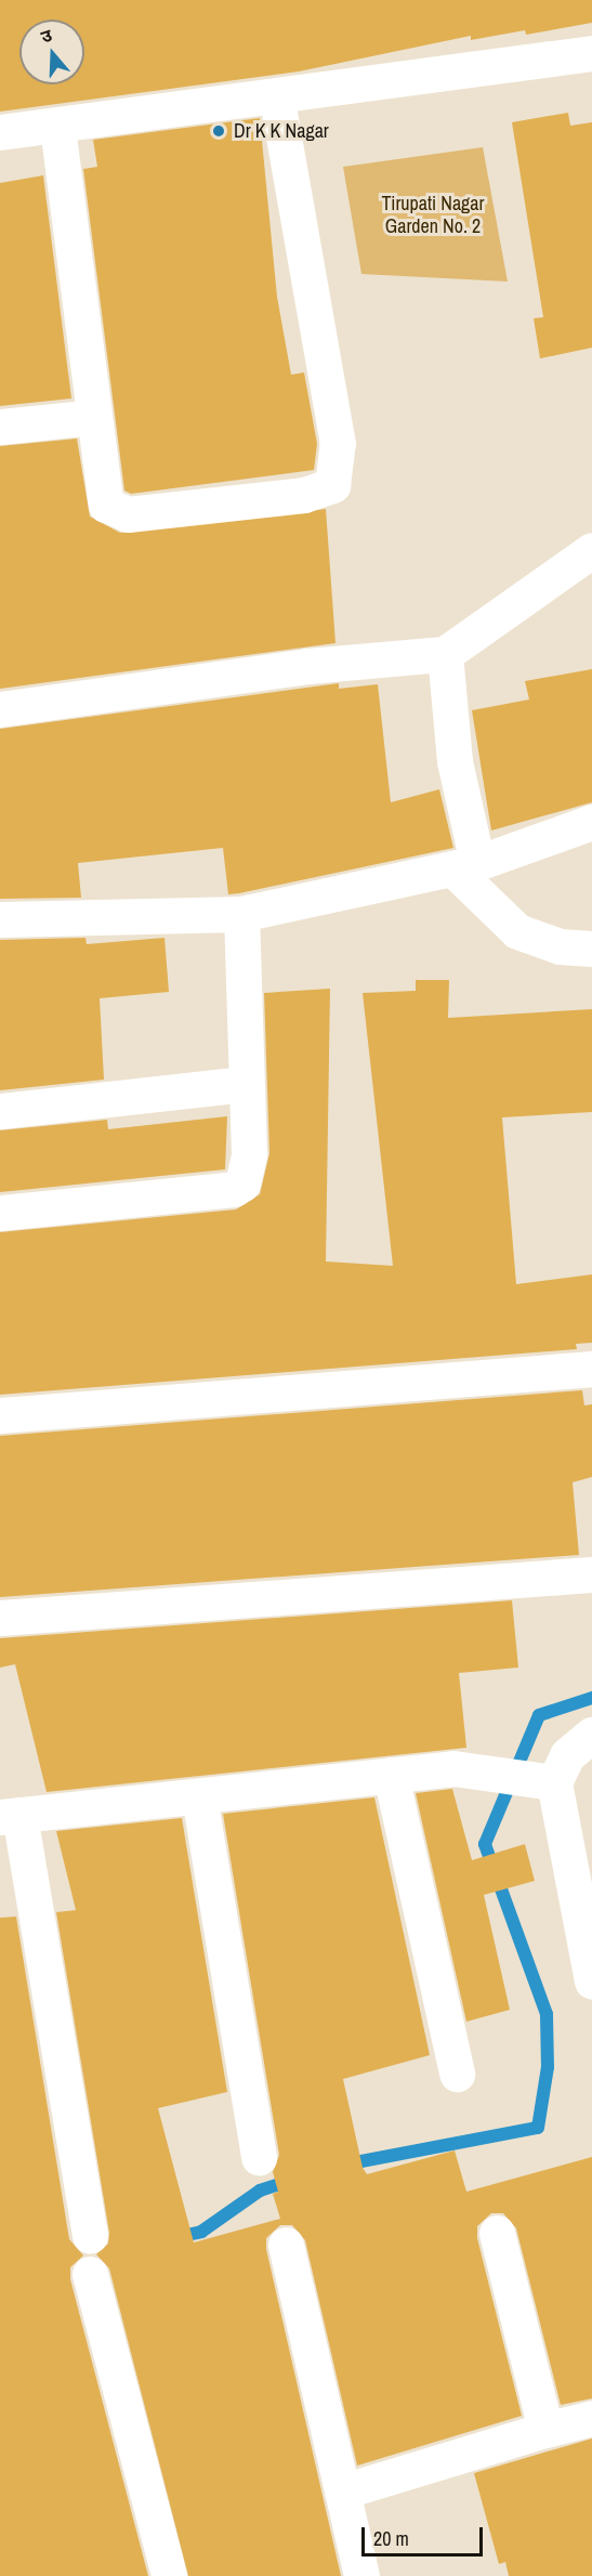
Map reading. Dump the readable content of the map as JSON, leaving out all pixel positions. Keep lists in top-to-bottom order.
{
  "parks": ["Tirupati Nagar Garden No. 2"],
  "places": ["Dr K K Nagar"],
  "scale_bar": "20 m",
  "north": "top"
}
